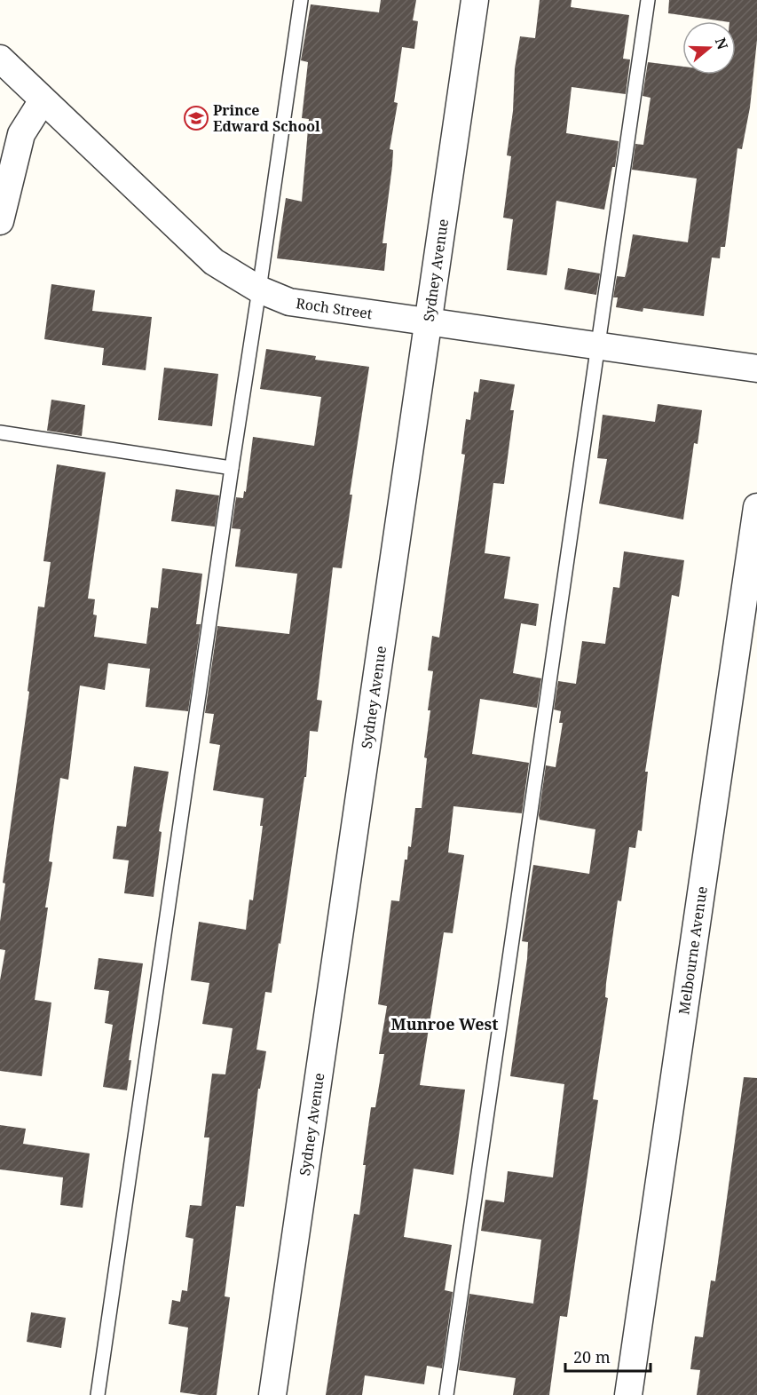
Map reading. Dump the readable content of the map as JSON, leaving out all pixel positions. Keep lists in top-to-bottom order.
{
  "streets": {
    "street": ["Sydney Avenue", "Roch Street", "Melbourne Avenue"]
  },
  "crossings": [
    ["Sydney Avenue", "Roch Street"]
  ],
  "districts": ["Munroe West"],
  "places": {
    "school or university": ["Prince Edward School"]
  },
  "scale_bar": "20 m",
  "north": "right"
}
